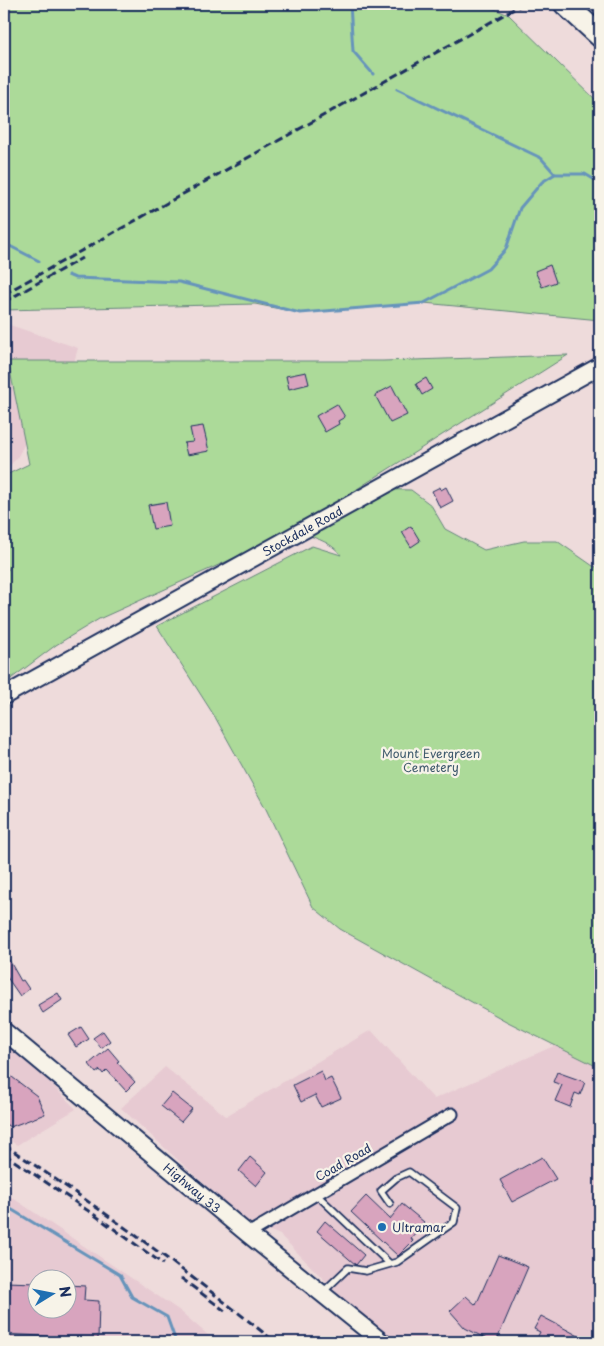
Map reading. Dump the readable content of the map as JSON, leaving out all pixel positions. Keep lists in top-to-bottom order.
{
  "streets": {
    "street": ["Stockdale Road", "Coad Road", "Highway 33"]
  },
  "crossings": [
    ["Coad Road", "Highway 33"]
  ],
  "parks": ["Mount Evergreen Cemetery"],
  "places": ["Ultramar"],
  "north": "right"
}
